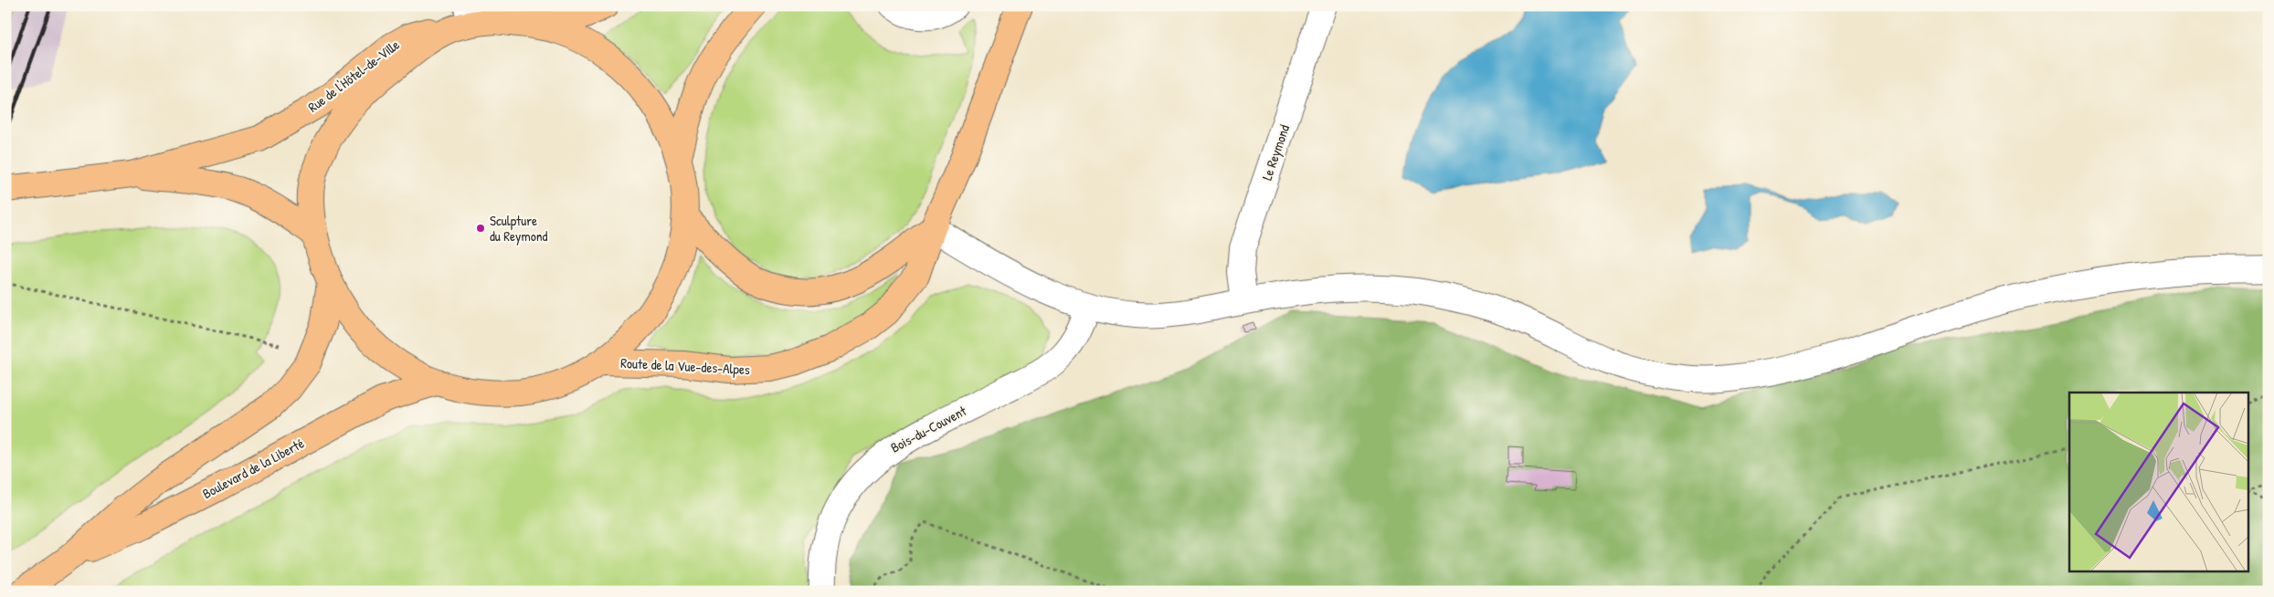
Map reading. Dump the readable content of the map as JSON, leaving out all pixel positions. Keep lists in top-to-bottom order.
{
  "streets": {
    "main road": ["Rue de l'Hôtel-de-Ville", "Route de la Vue-des-Alpes", "Boulevard de la Liberté"],
    "street": ["Le Reymond", "Bois-du-Couvent"]
  },
  "places": ["Sculpture du Reymond"]
}
